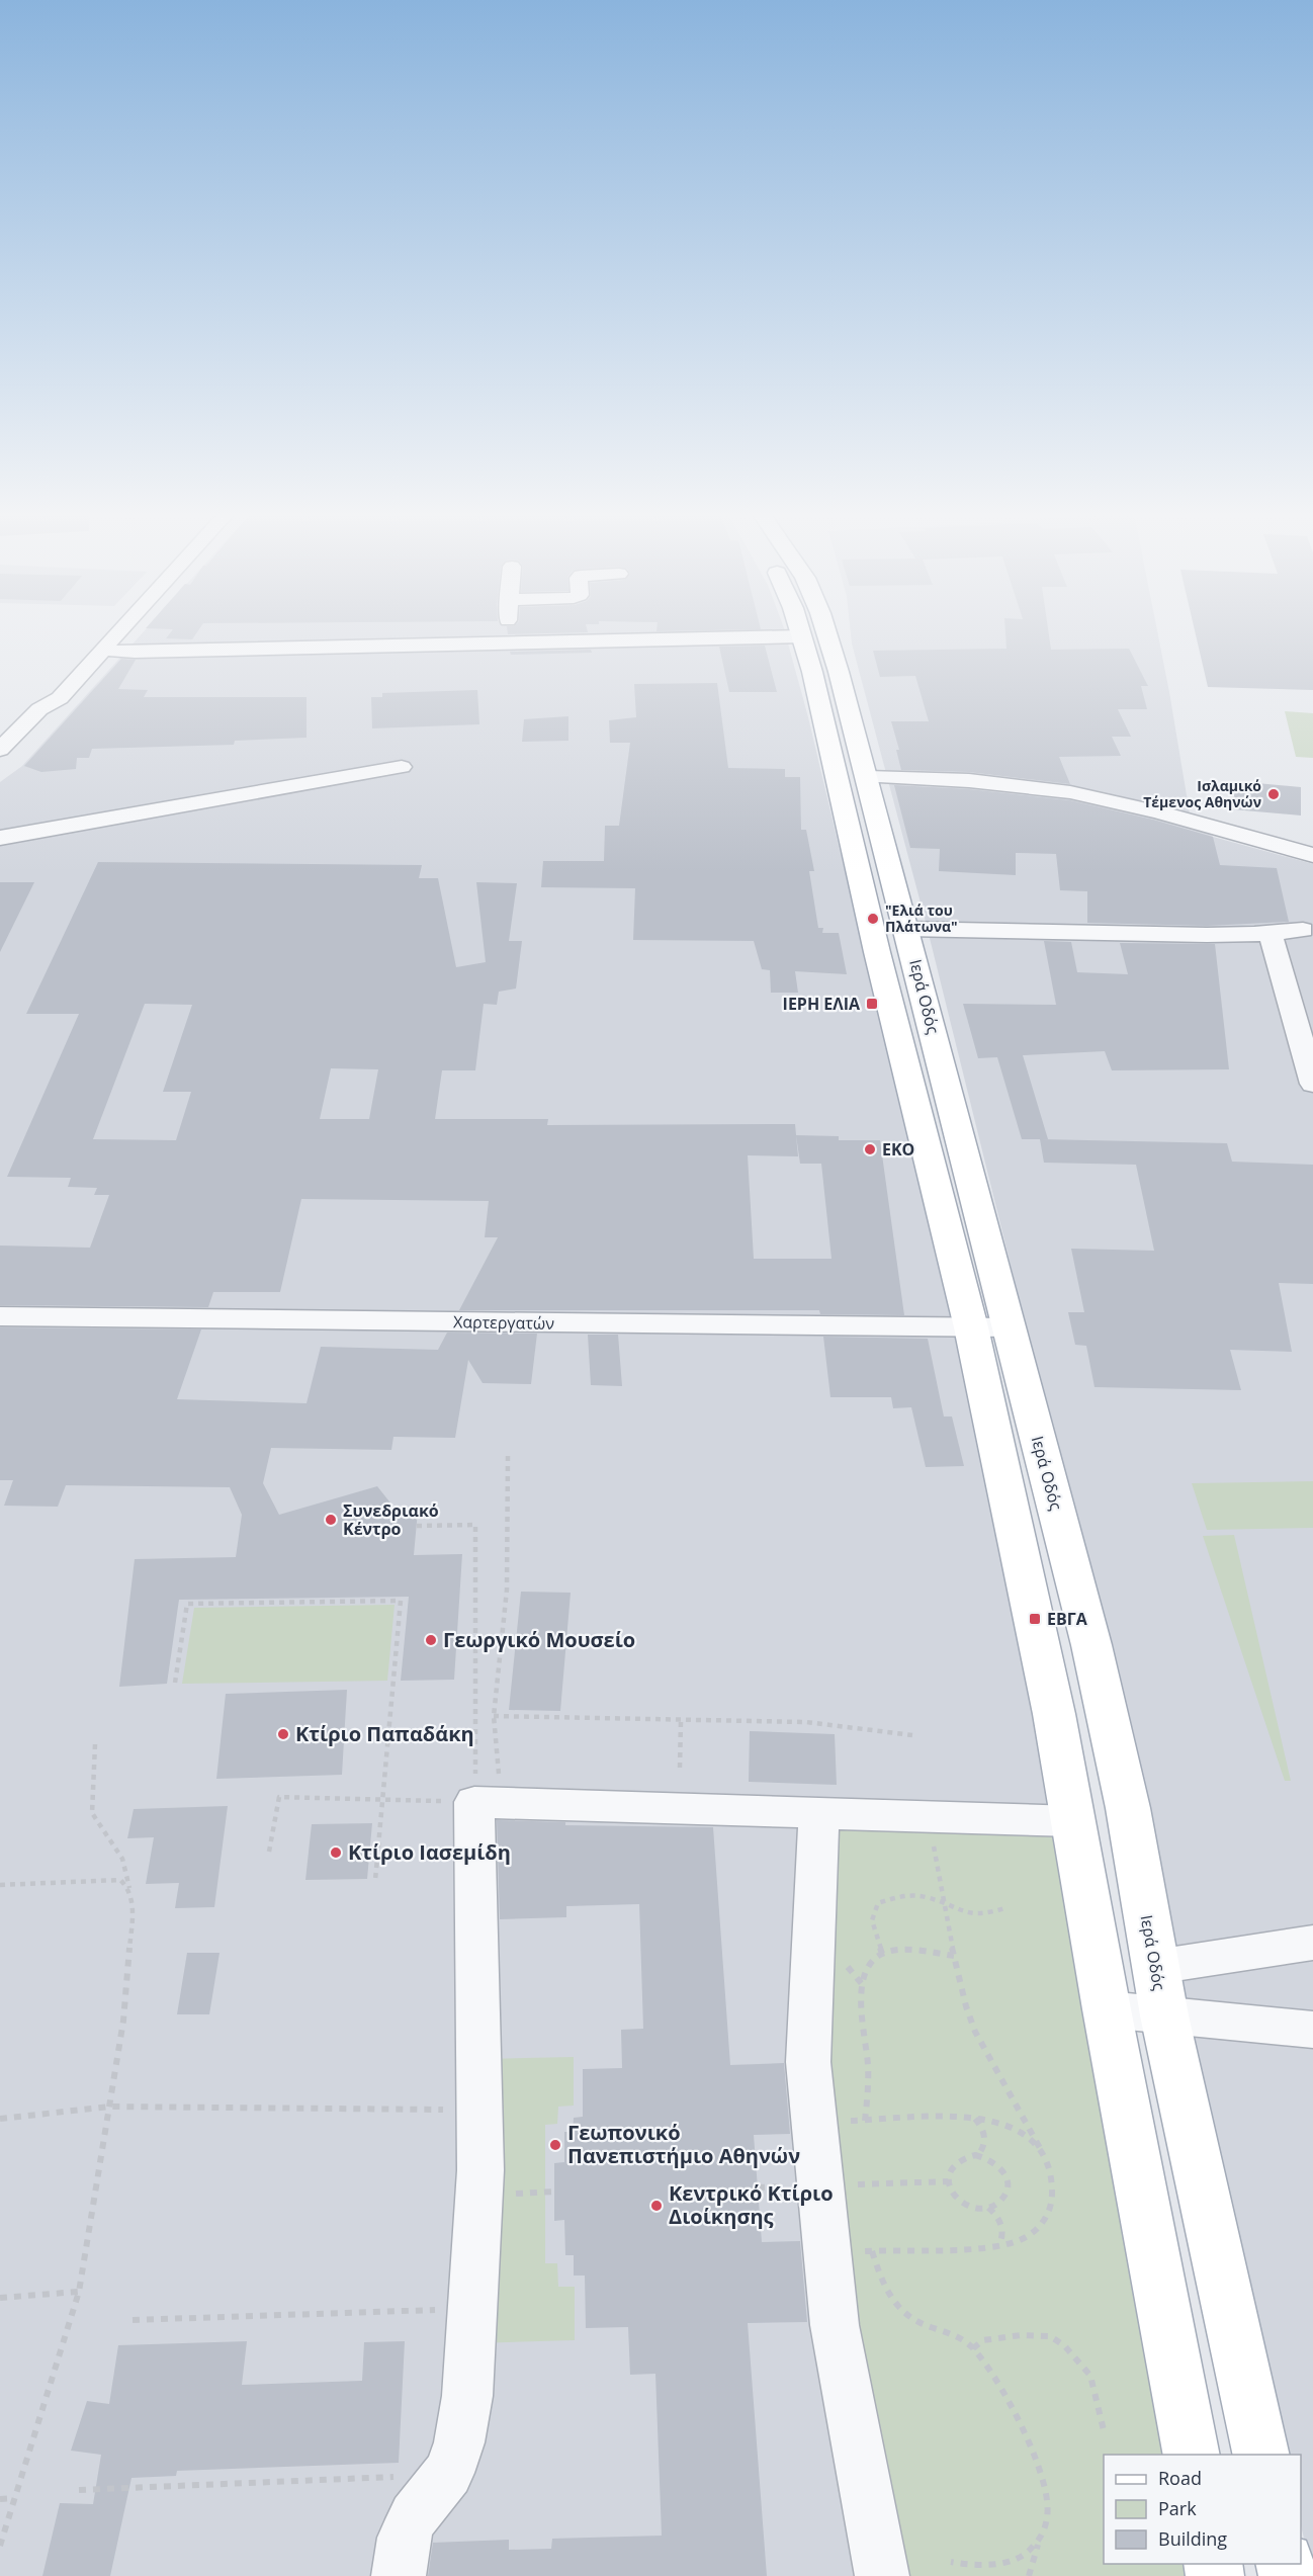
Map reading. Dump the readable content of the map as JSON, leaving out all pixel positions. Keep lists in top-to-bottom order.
{
  "streets": {
    "main road": ["Ιερά Οδός"],
    "street": ["Χαρτεργατών"]
  },
  "crossings": [
    ["Ιερά Οδός", "Χαρτεργατών"]
  ],
  "places": {
    "other": [
      "Ισλαμικό Τέμενος Αθηνών",
      "\"Ελιά του Πλάτωνα\"",
      "EKO",
      "Συνεδριακό Κέντρο",
      "Γεωργικό Μουσείο",
      "Κτίριο Παπαδάκη",
      "Κτίριο Ιασεμίδη",
      "Γεωπονικό Πανεπιστήμιο Αθηνών",
      "Κεντρικό Κτίριο Διοίκησης"
    ],
    "transit": ["ΙΕΡΗ ΕΛΙΑ", "ΕΒΓΑ"]
  },
  "legend": ["Road", "Park", "Building"]
}
